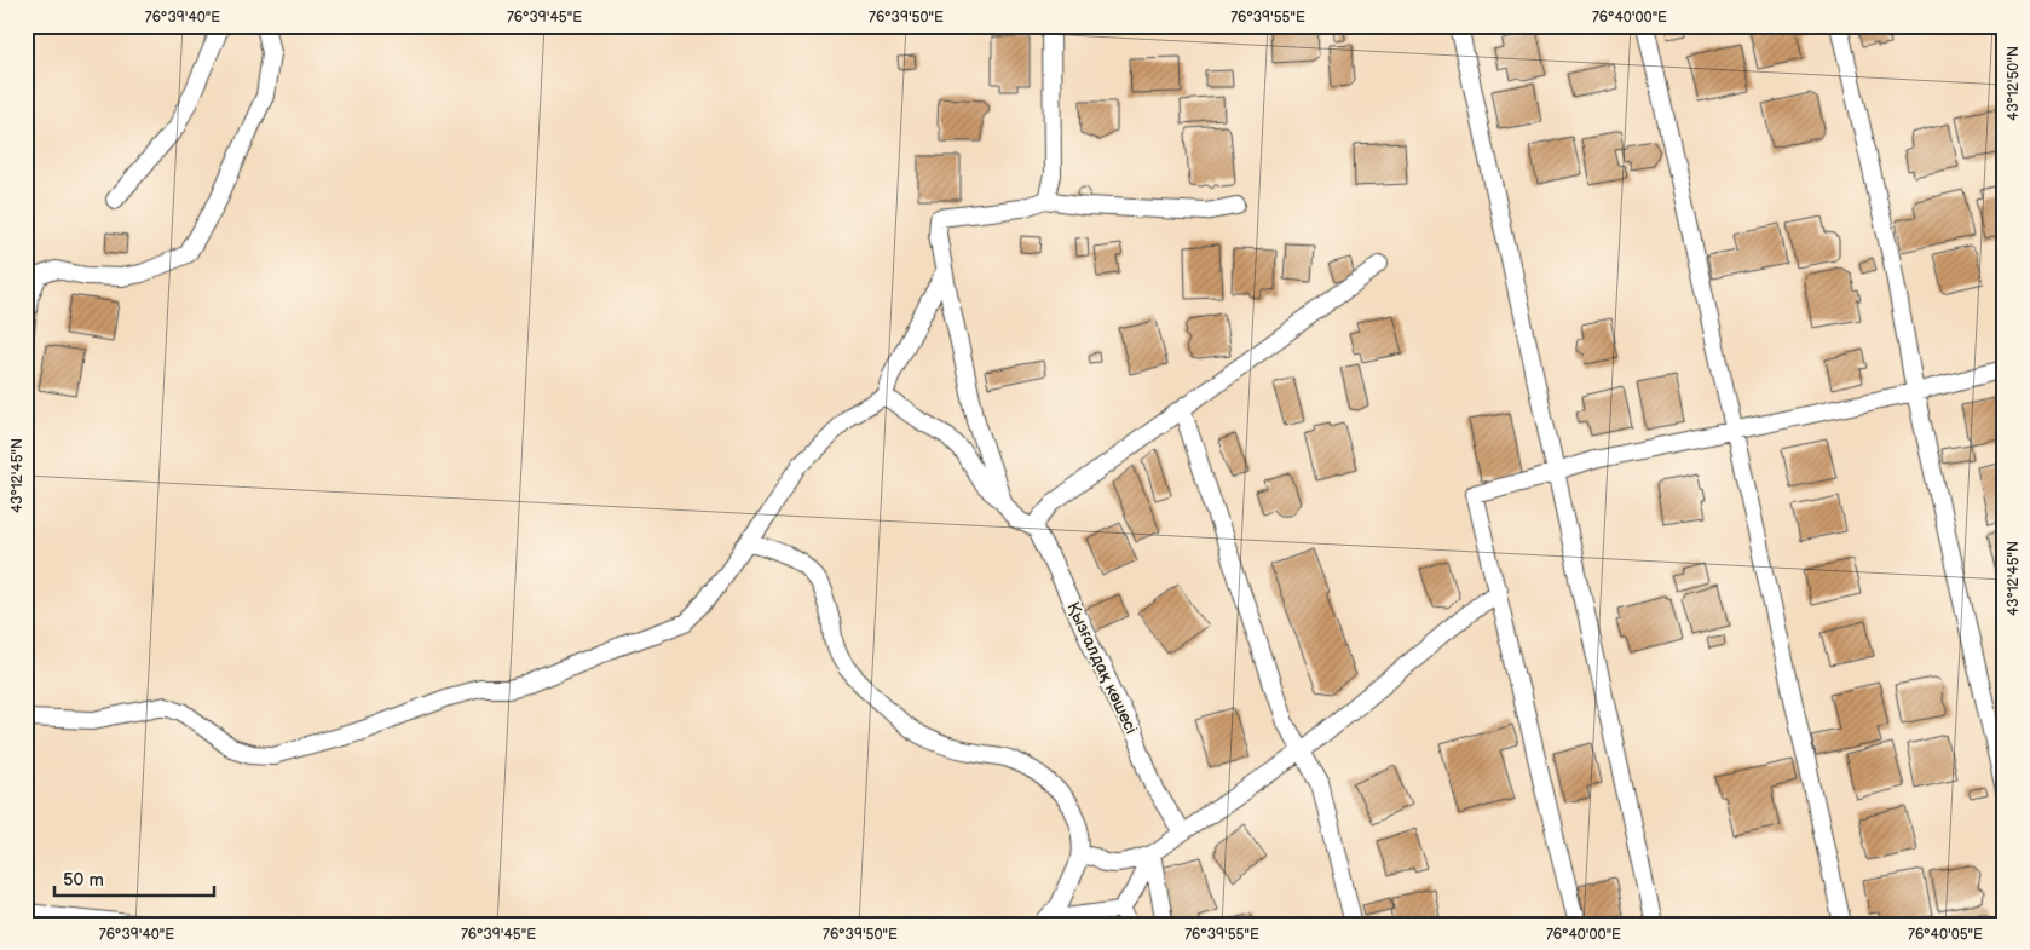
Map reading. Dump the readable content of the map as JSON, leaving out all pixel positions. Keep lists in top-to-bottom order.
{
  "streets": {
    "street": ["Қызғалдақ көшесі"]
  },
  "scale_bar": "50 m",
  "coordinates": [
    "76°39'40\"E",
    "76°39'45\"E",
    "76°39'50\"E",
    "76°39'55\"E",
    "76°40'00\"E",
    "43°12'50\"N",
    "43°12'45\"N",
    "76°40'05\"E"
  ]
}
